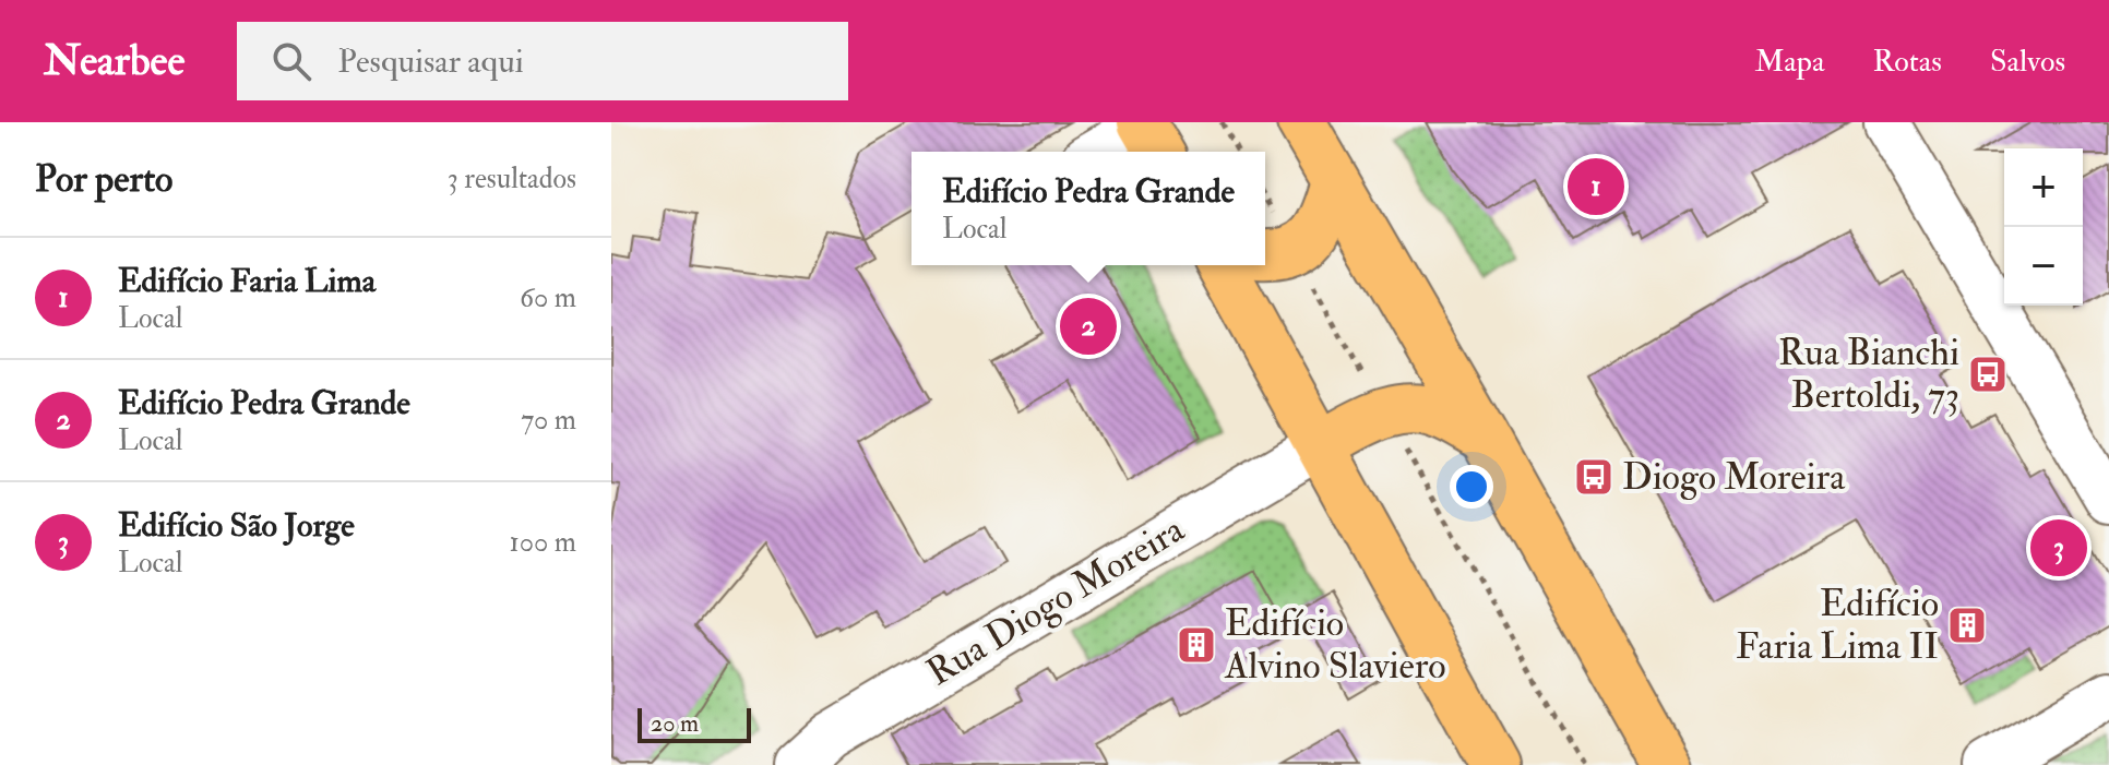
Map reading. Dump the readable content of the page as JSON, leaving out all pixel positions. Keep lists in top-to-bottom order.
{
  "streets": {
    "street": ["Rua Diogo Moreira"]
  },
  "places": {
    "bus stop": ["Rua Bianchi Bertoldi, 73", "Diogo Moreira"],
    "building": ["Edifício Faria Lima II", "Edifício Alvino Slaviero"]
  },
  "scale_bar": "20 m",
  "page": {
    "header": "Nearbee",
    "search": "Pesquisar aqui",
    "nav": ["Mapa", "Rotas", "Salvos"],
    "heading": ["Por perto", "3 resultados"],
    "map_buttons": ["+", "−"],
    "popup": ["Edifício Pedra Grande", "Local"],
    "pins": ["1", "2", "3"],
    "list": [
      {
        "mark": "1",
        "name": "Edifício Faria Lima",
        "note": "Local",
        "value": "60 m"
      },
      {
        "mark": "2",
        "name": "Edifício Pedra Grande",
        "note": "Local",
        "value": "70 m"
      },
      {
        "mark": "3",
        "name": "Edifício São Jorge",
        "note": "Local",
        "value": "100 m"
      }
    ],
    "scale": "20 m"
  }
}
